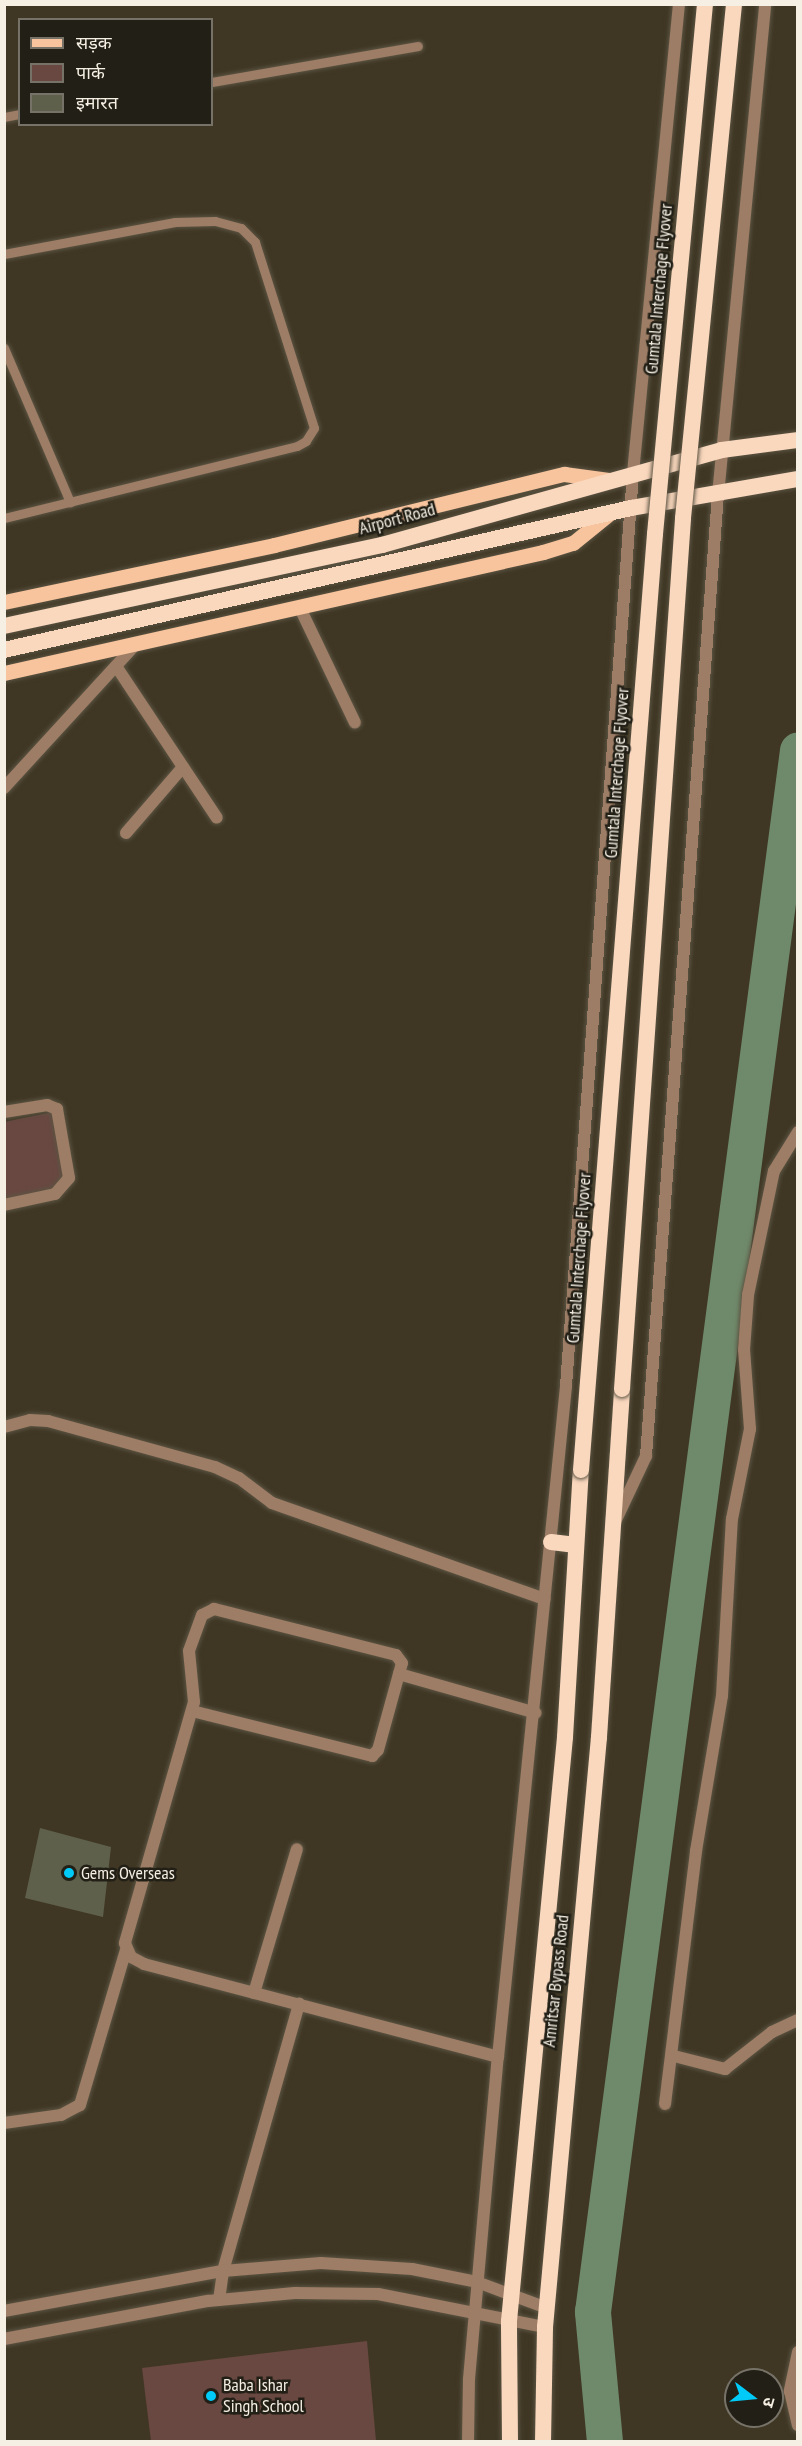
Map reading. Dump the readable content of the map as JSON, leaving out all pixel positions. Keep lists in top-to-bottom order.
{
  "streets": {
    "highway": ["Gumtala Interchage Flyover", "Airport Road", "Amritsar Bypass Road"]
  },
  "crossings": [
    ["Gumtala Interchage Flyover", "Amritsar Bypass Road"]
  ],
  "places": ["Gems Overseas", "Baba Ishar Singh School"],
  "legend": ["सड़क", "पार्क", "इमारत"],
  "north": "right"
}
